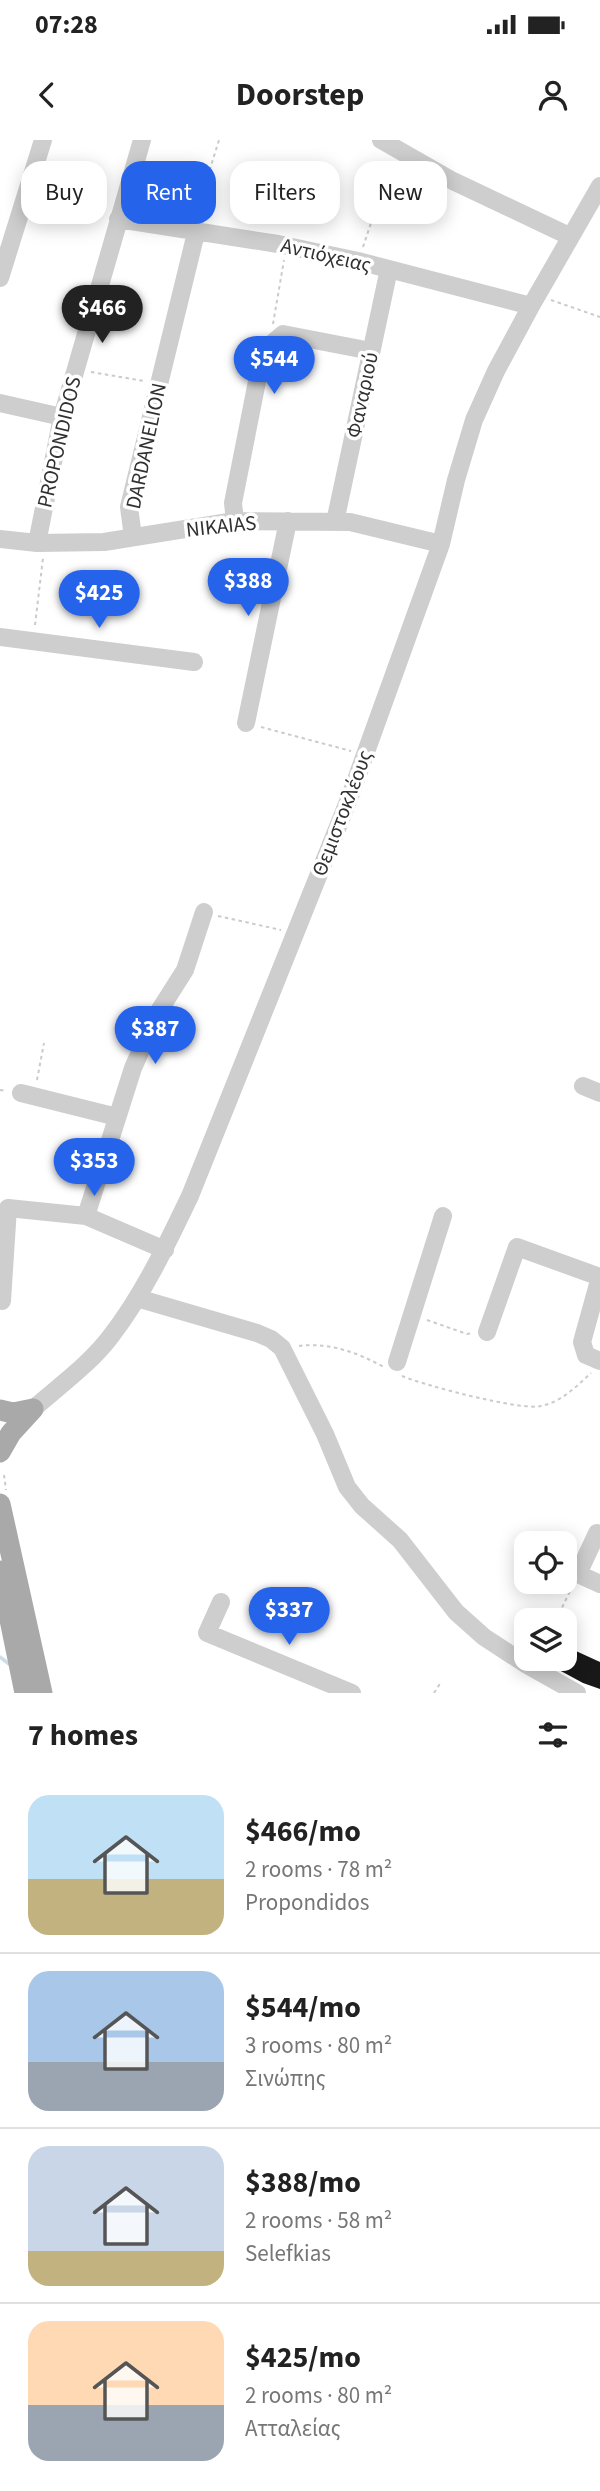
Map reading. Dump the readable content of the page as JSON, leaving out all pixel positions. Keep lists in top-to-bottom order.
{
  "streets": {
    "street": [
      "Αντιόχειας",
      "Φαναριού",
      "PROPONDIDOS",
      "DARDANELION",
      "NIKAIAS",
      "Θεμιστοκλέους"
    ]
  },
  "crossings": [
    ["Αντιόχειας", "Φαναριού"],
    ["Αντιόχειας", "PROPONDIDOS"],
    ["Αντιόχειας", "DARDANELION"],
    ["Αντιόχειας", "Θεμιστοκλέους"],
    ["Φαναριού", "NIKAIAS"],
    ["PROPONDIDOS", "NIKAIAS"],
    ["DARDANELION", "NIKAIAS"],
    ["NIKAIAS", "Θεμιστοκλέους"]
  ],
  "page": {
    "status": "07:28",
    "header": "Doorstep",
    "chip": [
      "Buy",
      "Rent",
      "Filters",
      "New"
    ],
    "price": [
      "$466",
      "$544",
      "$388",
      "$425",
      "$387",
      "$353",
      "$337"
    ],
    "heading": "7 homes",
    "list": [
      {
        "name": "$466/mo",
        "note": "2 rooms · 78 m² · Propondidos"
      },
      {
        "name": "$544/mo",
        "note": "3 rooms · 80 m² · Σινώπης"
      },
      {
        "name": "$388/mo",
        "note": "2 rooms · 58 m² · Selefkias"
      },
      {
        "name": "$425/mo",
        "note": "2 rooms · 80 m² · Ατταλείας"
      }
    ]
  }
}
